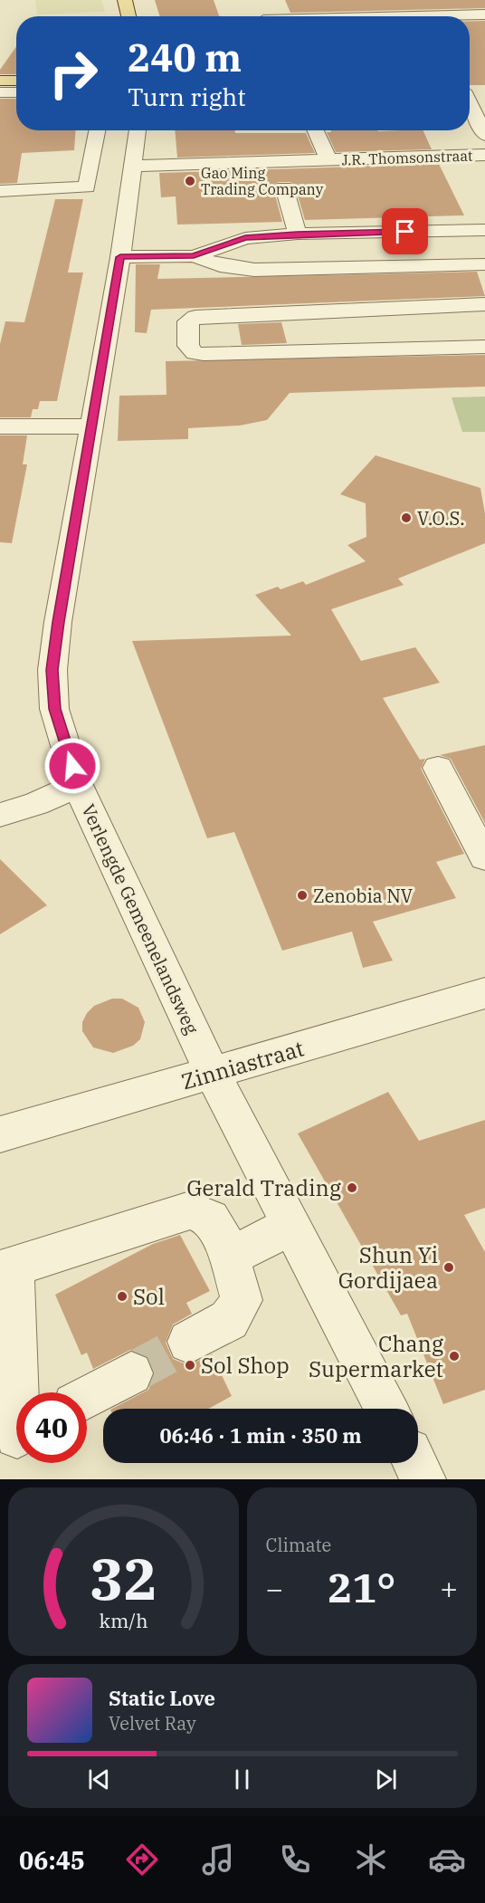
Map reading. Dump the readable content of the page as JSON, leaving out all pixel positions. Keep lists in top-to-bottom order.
{
  "streets": {
    "street": ["J.R. Thomsonstraat", "Verlengde Gemeenelandsweg", "Zinniastraat"]
  },
  "crossings": [
    ["J.R. Thomsonstraat", "Verlengde Gemeenelandsweg"],
    ["Verlengde Gemeenelandsweg", "Zinniastraat"]
  ],
  "places": [
    "Gao Ming Trading Company",
    "V.O.S.",
    "Zenobia NV",
    "Gerald Trading",
    "Shun Yi Gordijaea",
    "Sol",
    "Chang Supermarket",
    "Sol Shop"
  ],
  "page": {
    "turn": ["240 m", "Turn right"],
    "limit": "40",
    "trip": "06:46 · 1 min · 350 m",
    "tile": "Climate",
    "heat": ["−", "21°", "+"],
    "song": ["Static Love", "Velvet Ray"],
    "tabs": "06:45",
    "gauge": ["32", "km/h"]
  }
}
